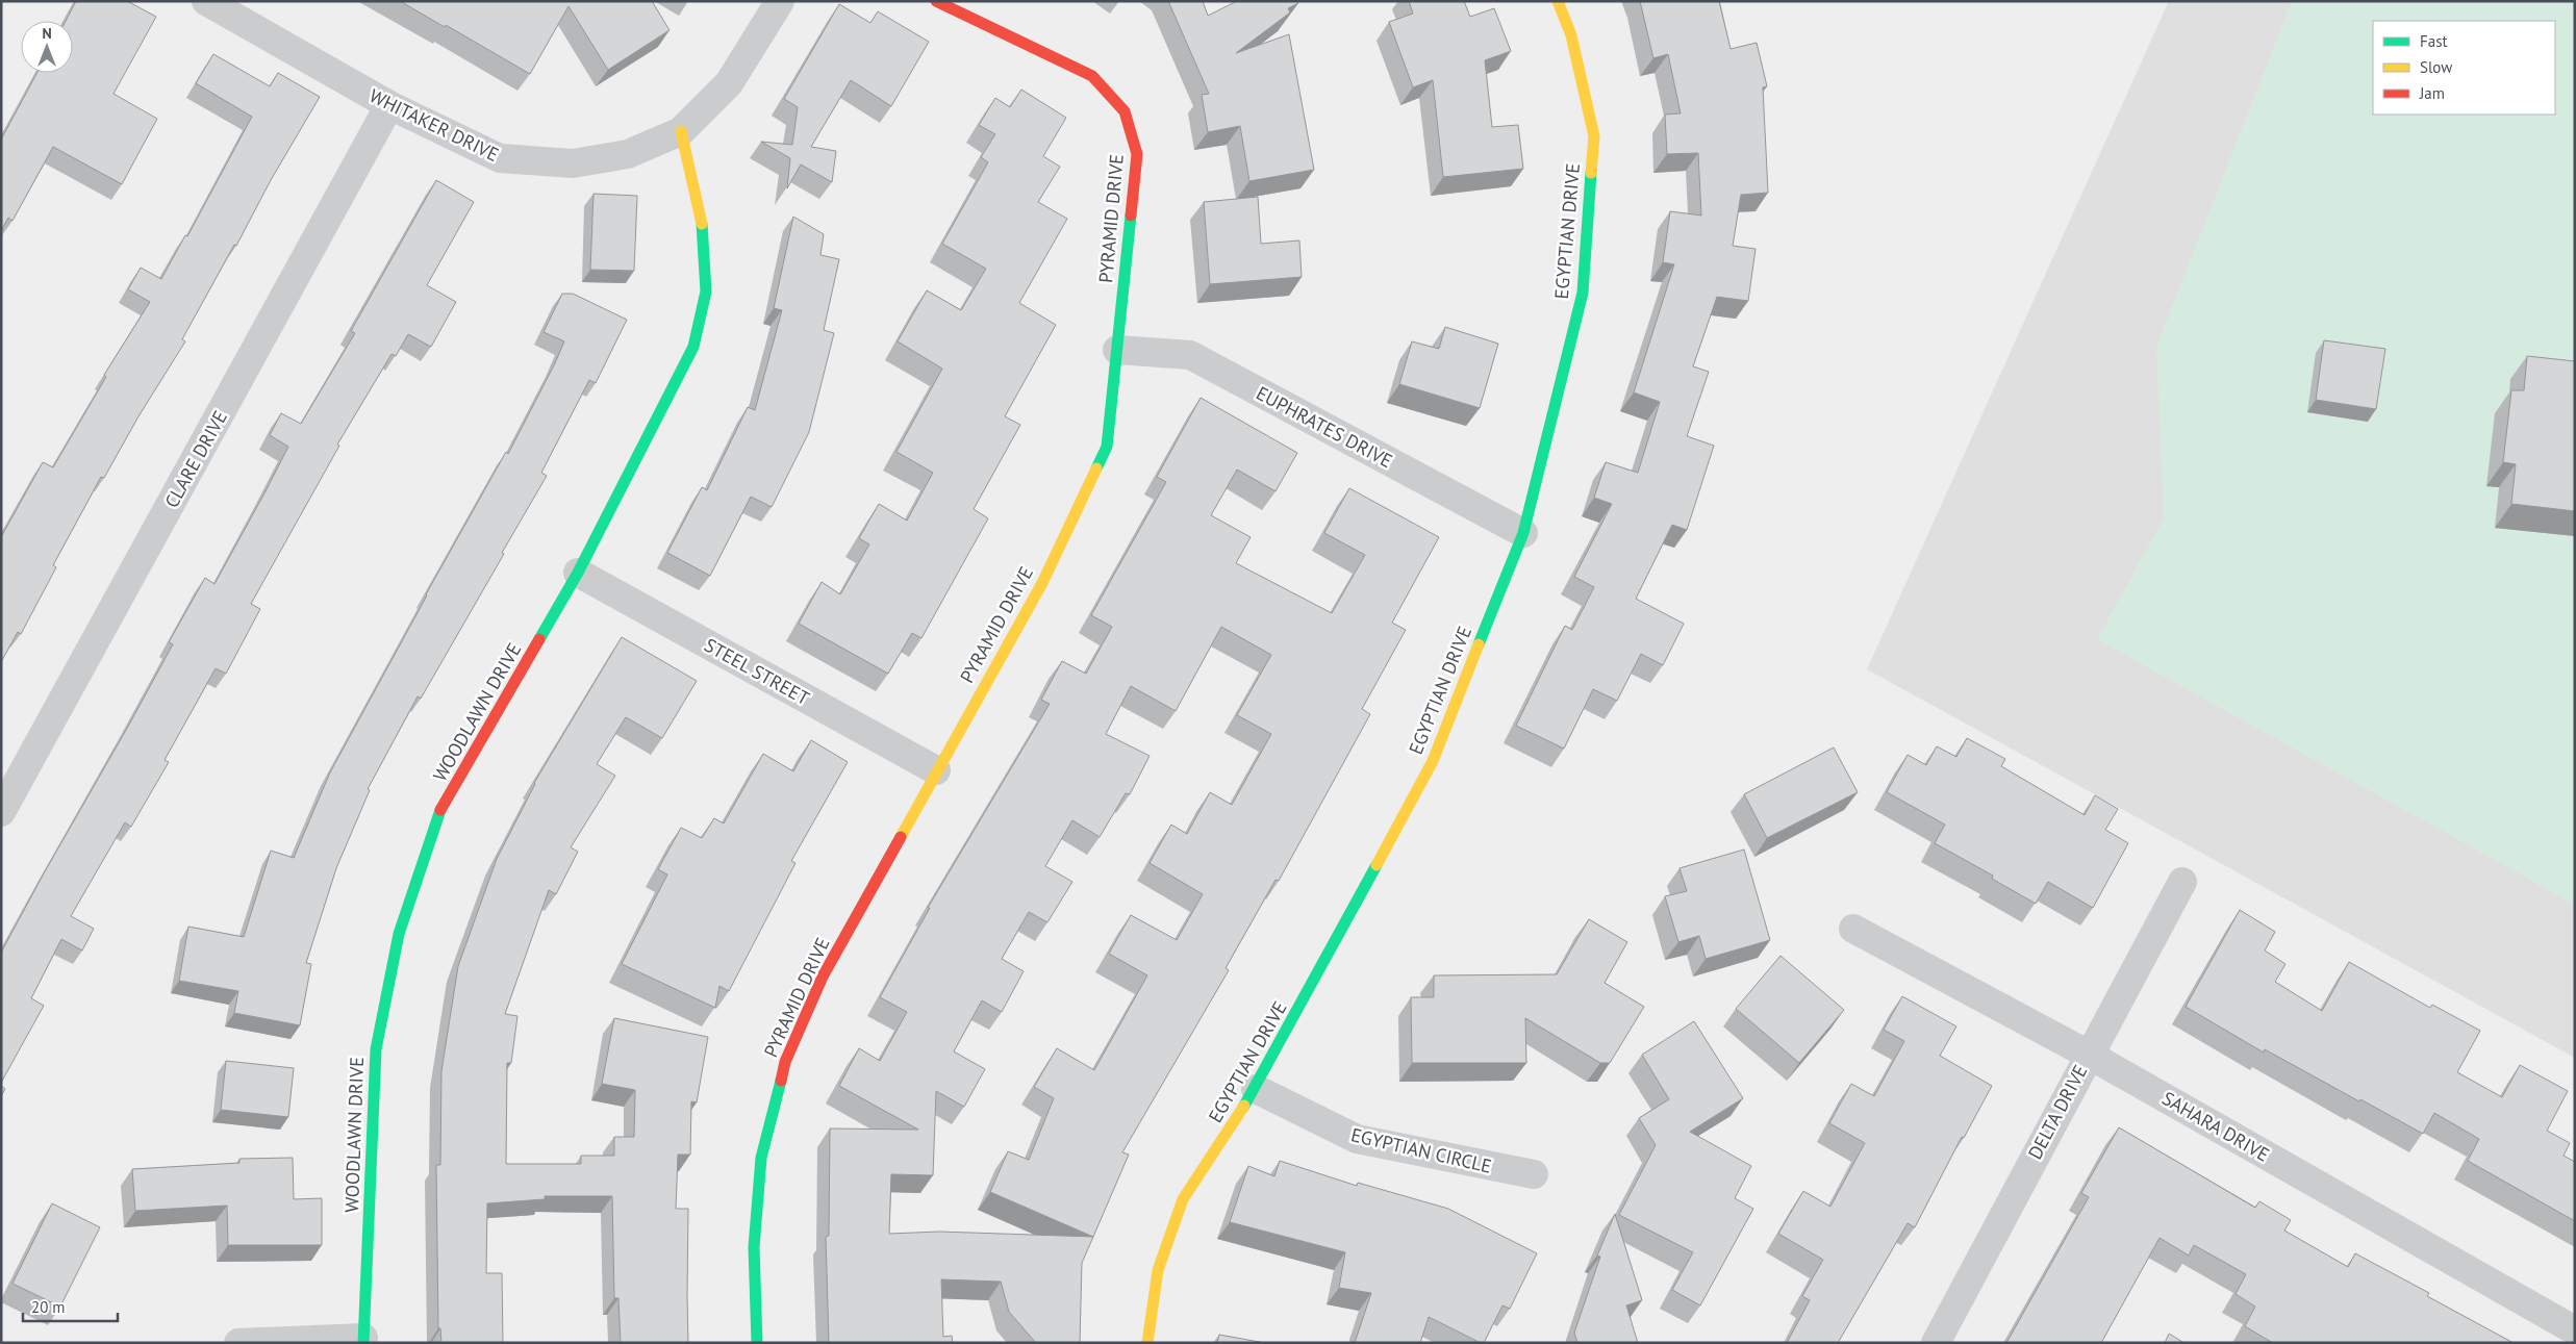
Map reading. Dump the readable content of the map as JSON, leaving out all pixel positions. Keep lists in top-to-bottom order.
{
  "streets": {
    "street": [
      "WHITAKER DRIVE",
      "PYRAMID DRIVE",
      "EGYPTIAN DRIVE",
      "EUPHRATES DRIVE",
      "CLARE DRIVE",
      "STEEL STREET",
      "WOODLAWN DRIVE",
      "DELTA DRIVE",
      "SAHARA DRIVE",
      "EGYPTIAN CIRCLE"
    ]
  },
  "crossings": [
    ["WHITAKER DRIVE", "CLARE DRIVE"],
    ["WHITAKER DRIVE", "WOODLAWN DRIVE"],
    ["PYRAMID DRIVE", "EUPHRATES DRIVE"],
    ["PYRAMID DRIVE", "STEEL STREET"],
    ["EGYPTIAN DRIVE", "EUPHRATES DRIVE"],
    ["EGYPTIAN DRIVE", "EGYPTIAN CIRCLE"],
    ["STEEL STREET", "WOODLAWN DRIVE"],
    ["DELTA DRIVE", "SAHARA DRIVE"]
  ],
  "legend": ["Fast", "Slow", "Jam"],
  "scale_bar": "20 m",
  "north": "top"
}
